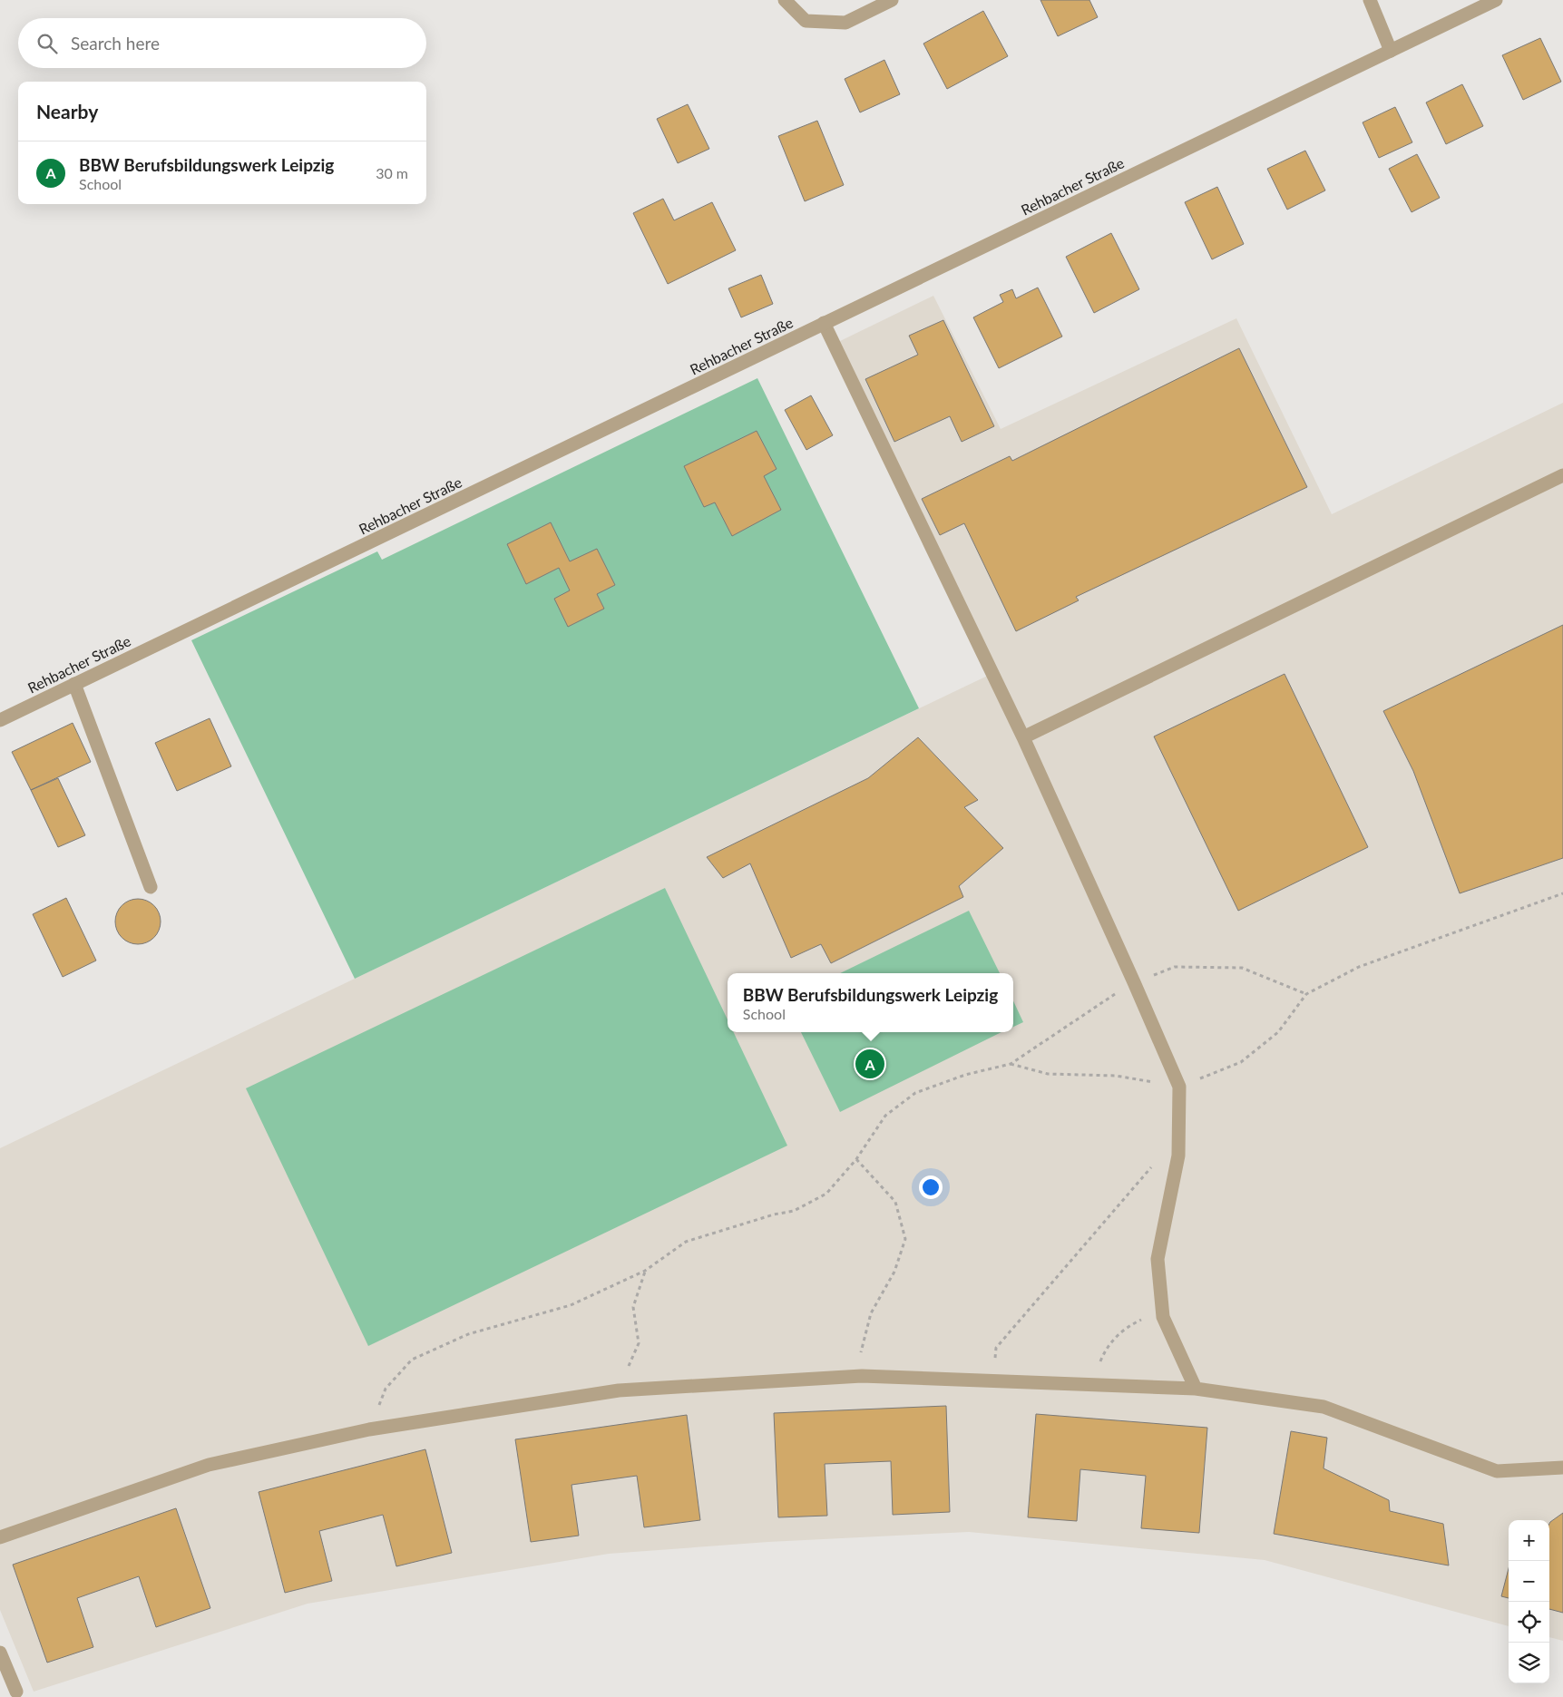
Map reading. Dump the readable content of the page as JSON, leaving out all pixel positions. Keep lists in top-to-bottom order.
{
  "streets": {
    "street": ["Rehbacher Straße"]
  },
  "page": {
    "search": "Search here",
    "heading": "Nearby",
    "list": [
      {
        "mark": "A",
        "name": "BBW Berufsbildungswerk Leipzig",
        "note": "School",
        "value": "30 m"
      }
    ],
    "popup": ["BBW Berufsbildungswerk Leipzig", "School"],
    "pins": "A",
    "map_buttons": ["+", "−"]
  }
}
